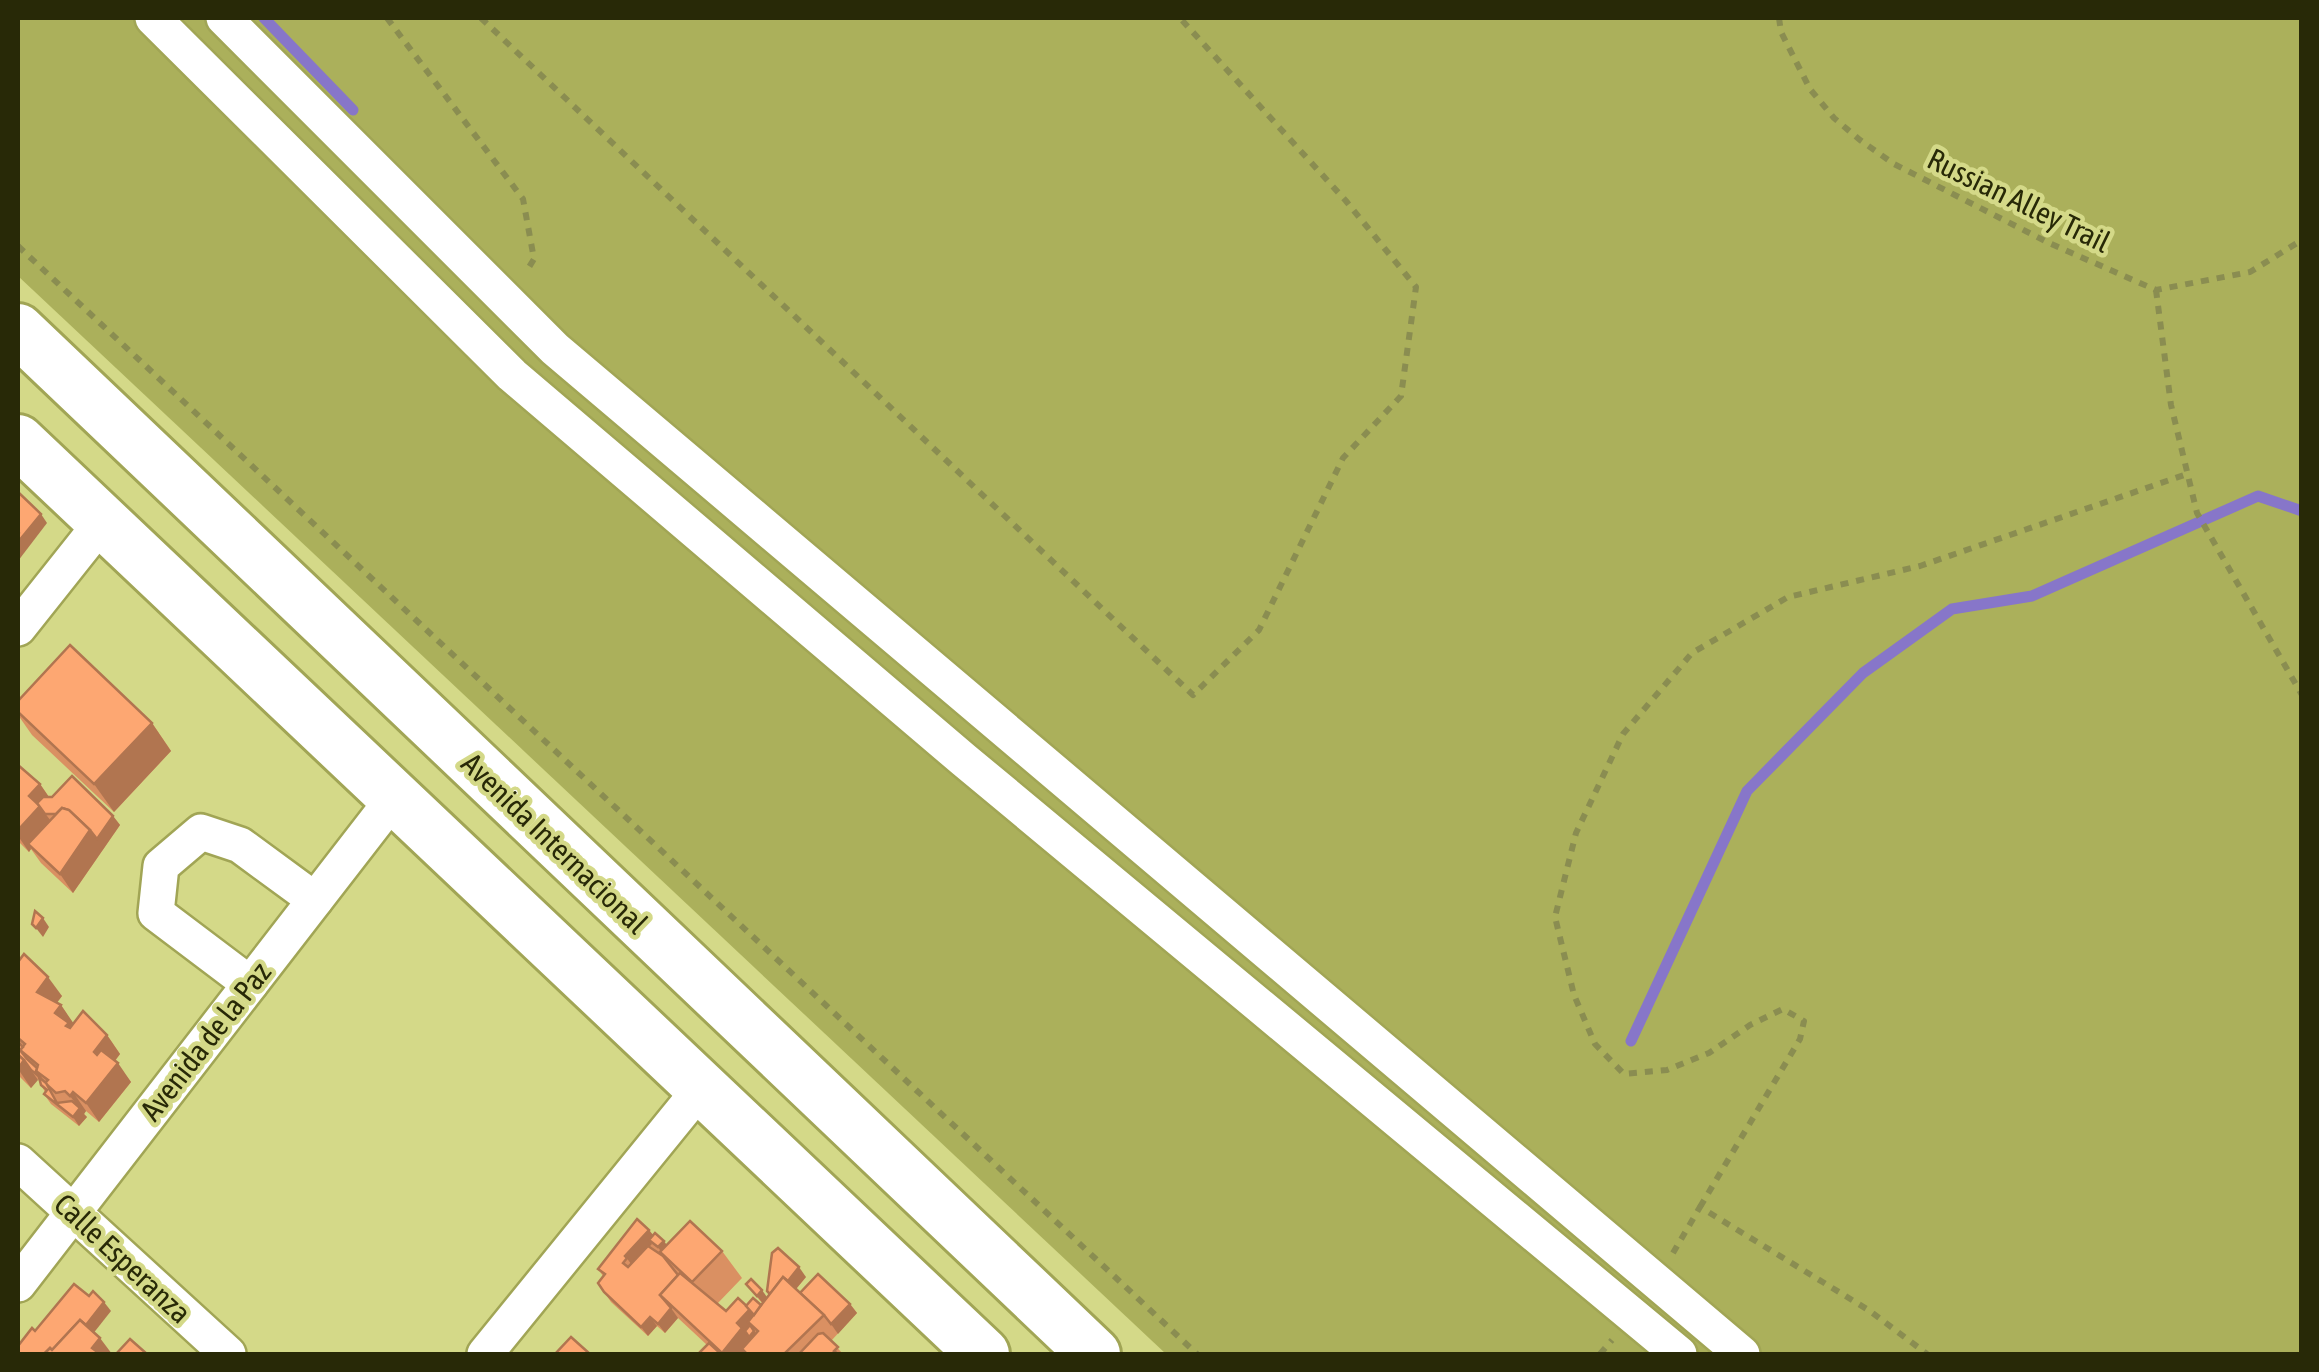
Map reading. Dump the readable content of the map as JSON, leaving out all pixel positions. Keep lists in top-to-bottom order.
{
  "streets": {
    "highway": ["Avenida Internacional"],
    "street": ["Avenida de la Paz", "Calle Esperanza"],
    "path": ["Russian Alley Trail"]
  },
  "crossings": [
    ["Avenida de la Paz", "Calle Esperanza"]
  ]
}
